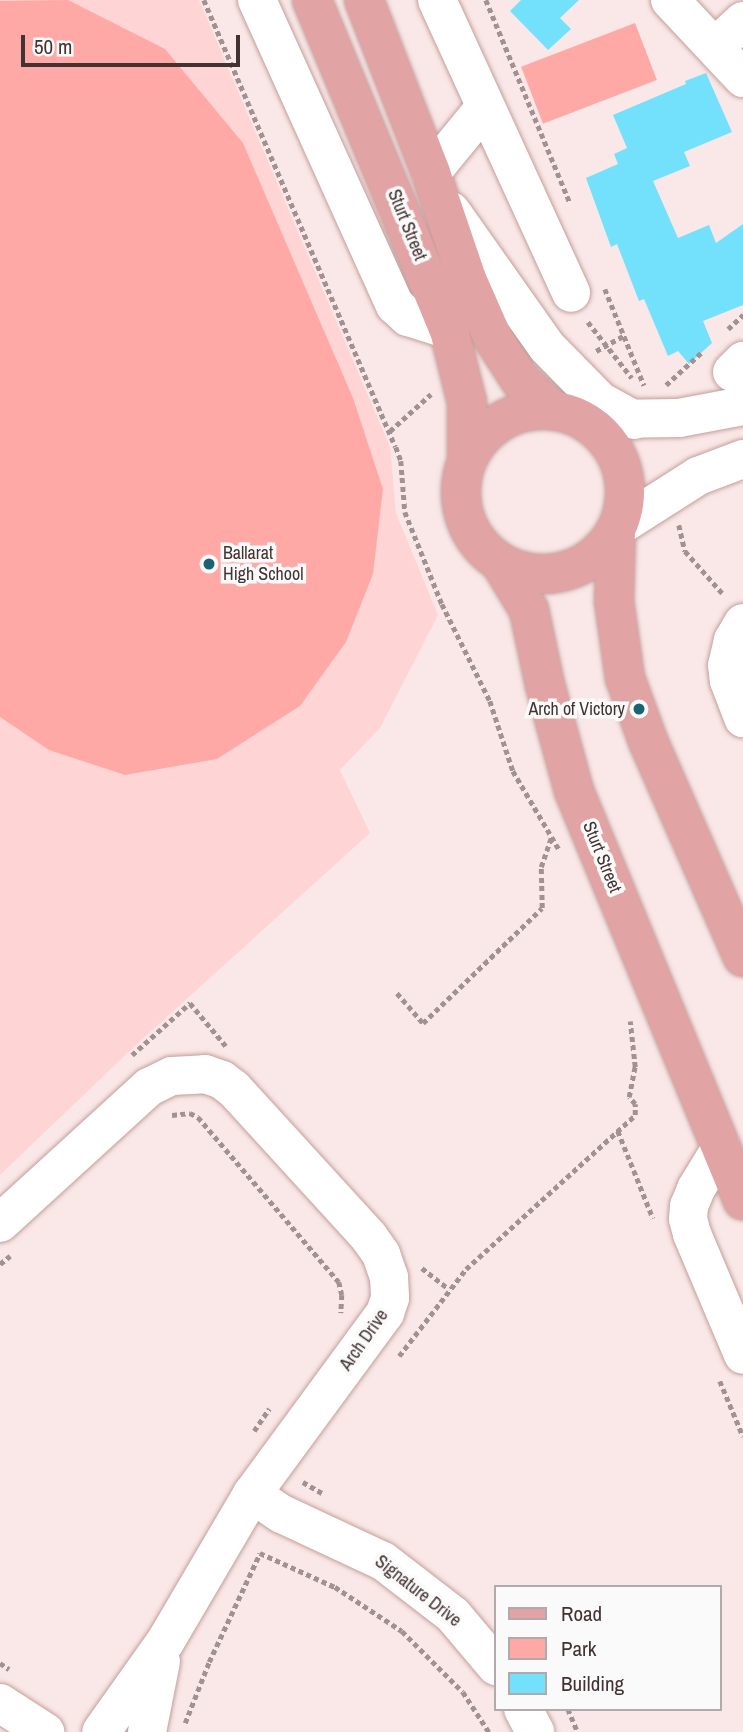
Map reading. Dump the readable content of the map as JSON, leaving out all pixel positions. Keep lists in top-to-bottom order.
{
  "streets": {
    "main road": ["Sturt Street"],
    "street": ["Arch Drive", "Signature Drive"]
  },
  "crossings": [
    ["Arch Drive", "Signature Drive"]
  ],
  "places": ["Ballarat High School", "Arch of Victory"],
  "legend": ["Road", "Park", "Building"],
  "scale_bar": "50 m"
}
